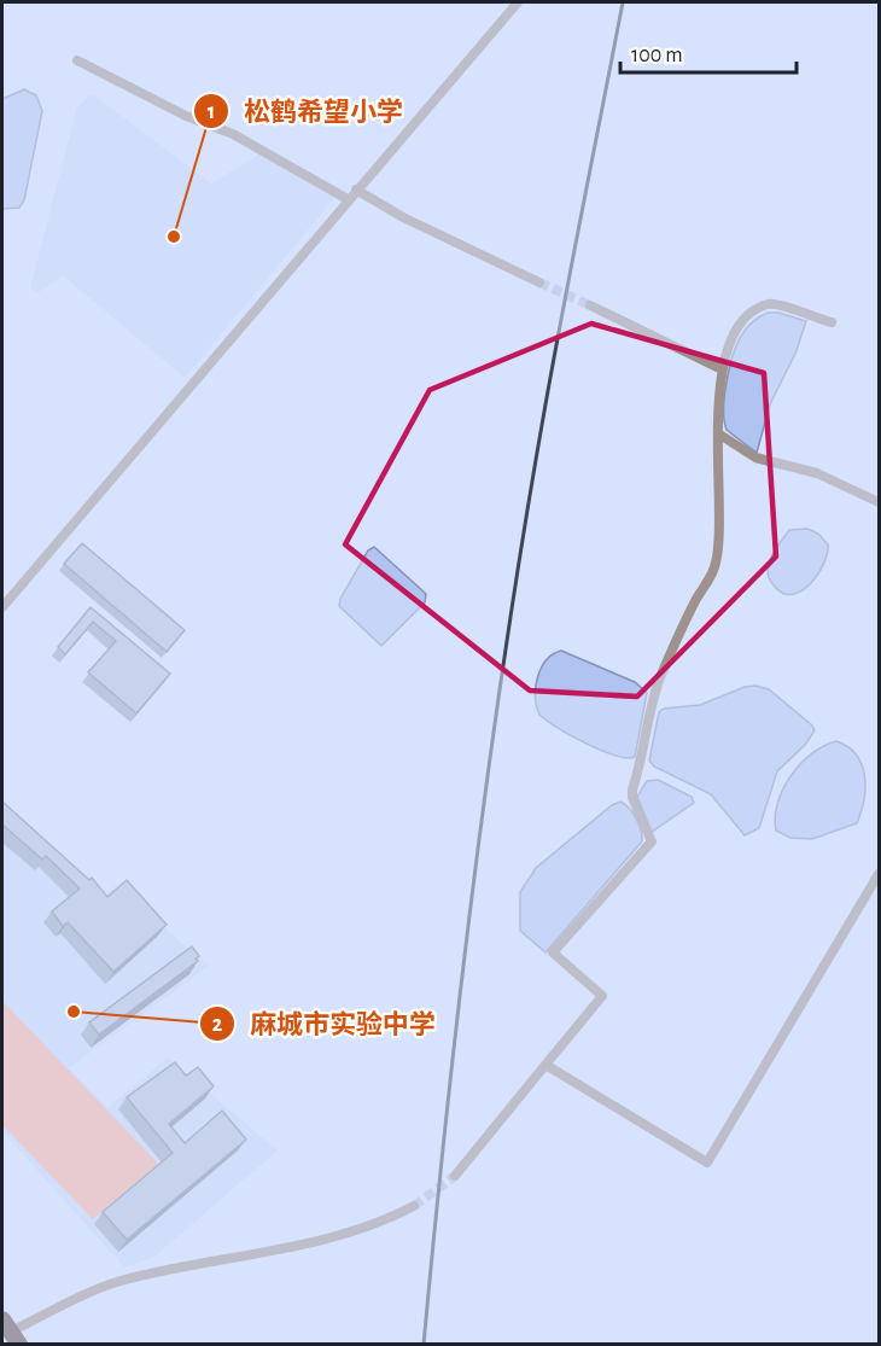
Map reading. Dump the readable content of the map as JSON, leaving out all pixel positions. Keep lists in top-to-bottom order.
{
  "places": ["松鹤希望小学", "麻城市实验中学"],
  "scale_bar": "100 m"
}
